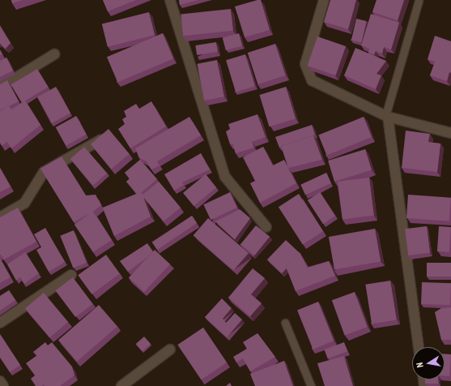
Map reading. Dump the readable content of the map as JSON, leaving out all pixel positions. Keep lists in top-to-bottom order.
{
  "north": "left"
}
